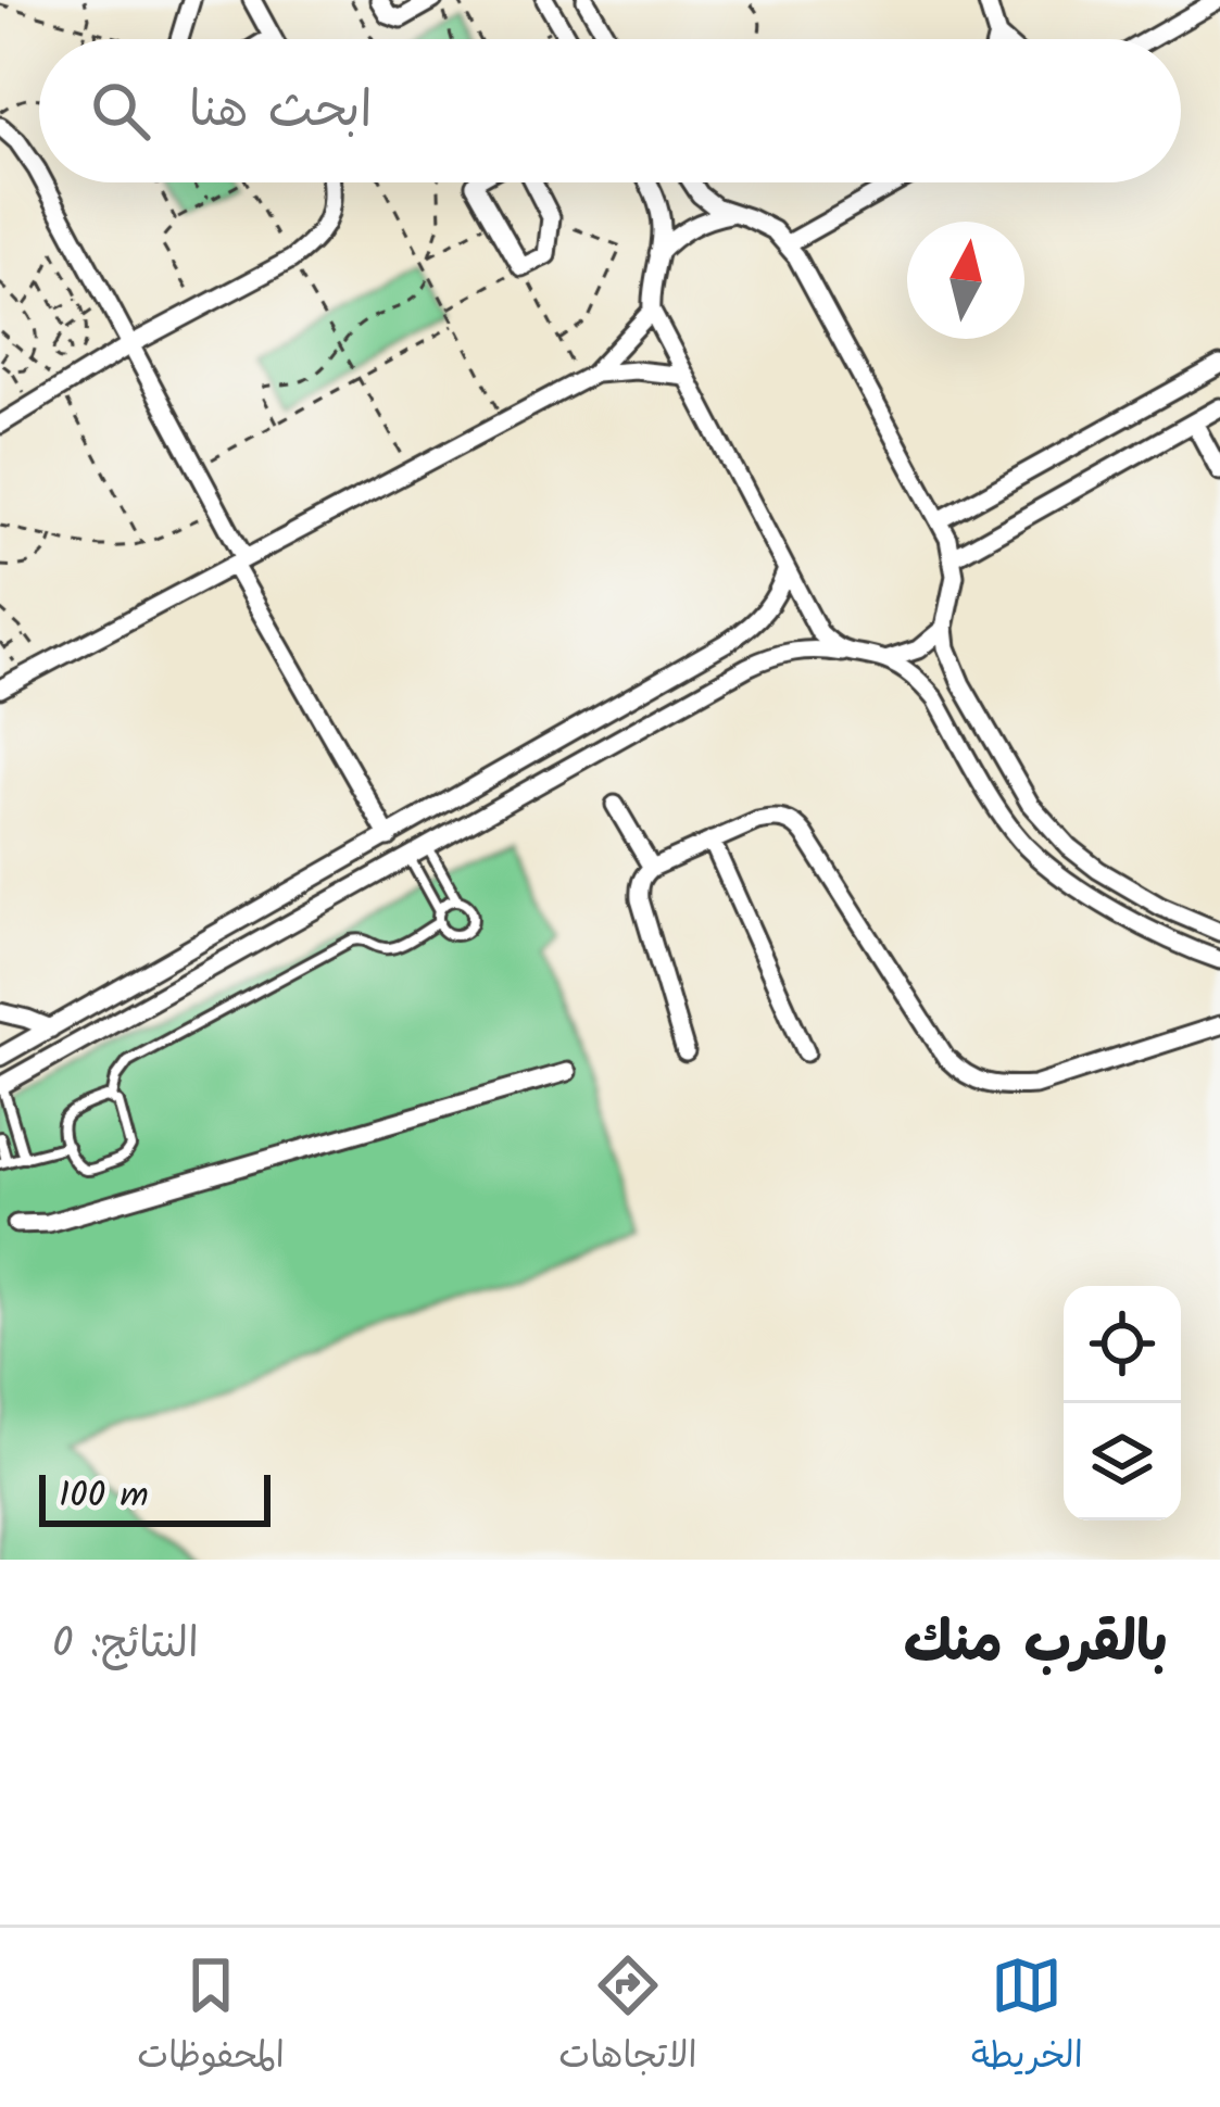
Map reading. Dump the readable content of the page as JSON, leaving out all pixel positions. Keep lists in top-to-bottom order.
{
  "scale_bar": "100 m",
  "north": "top",
  "page": {
    "search": "ابحث هنا",
    "scale": "100 m",
    "heading": ["بالقرب منك", "النتائج: 0"],
    "nav": ["الخريطة", "الاتجاهات", "المحفوظات"]
  }
}
